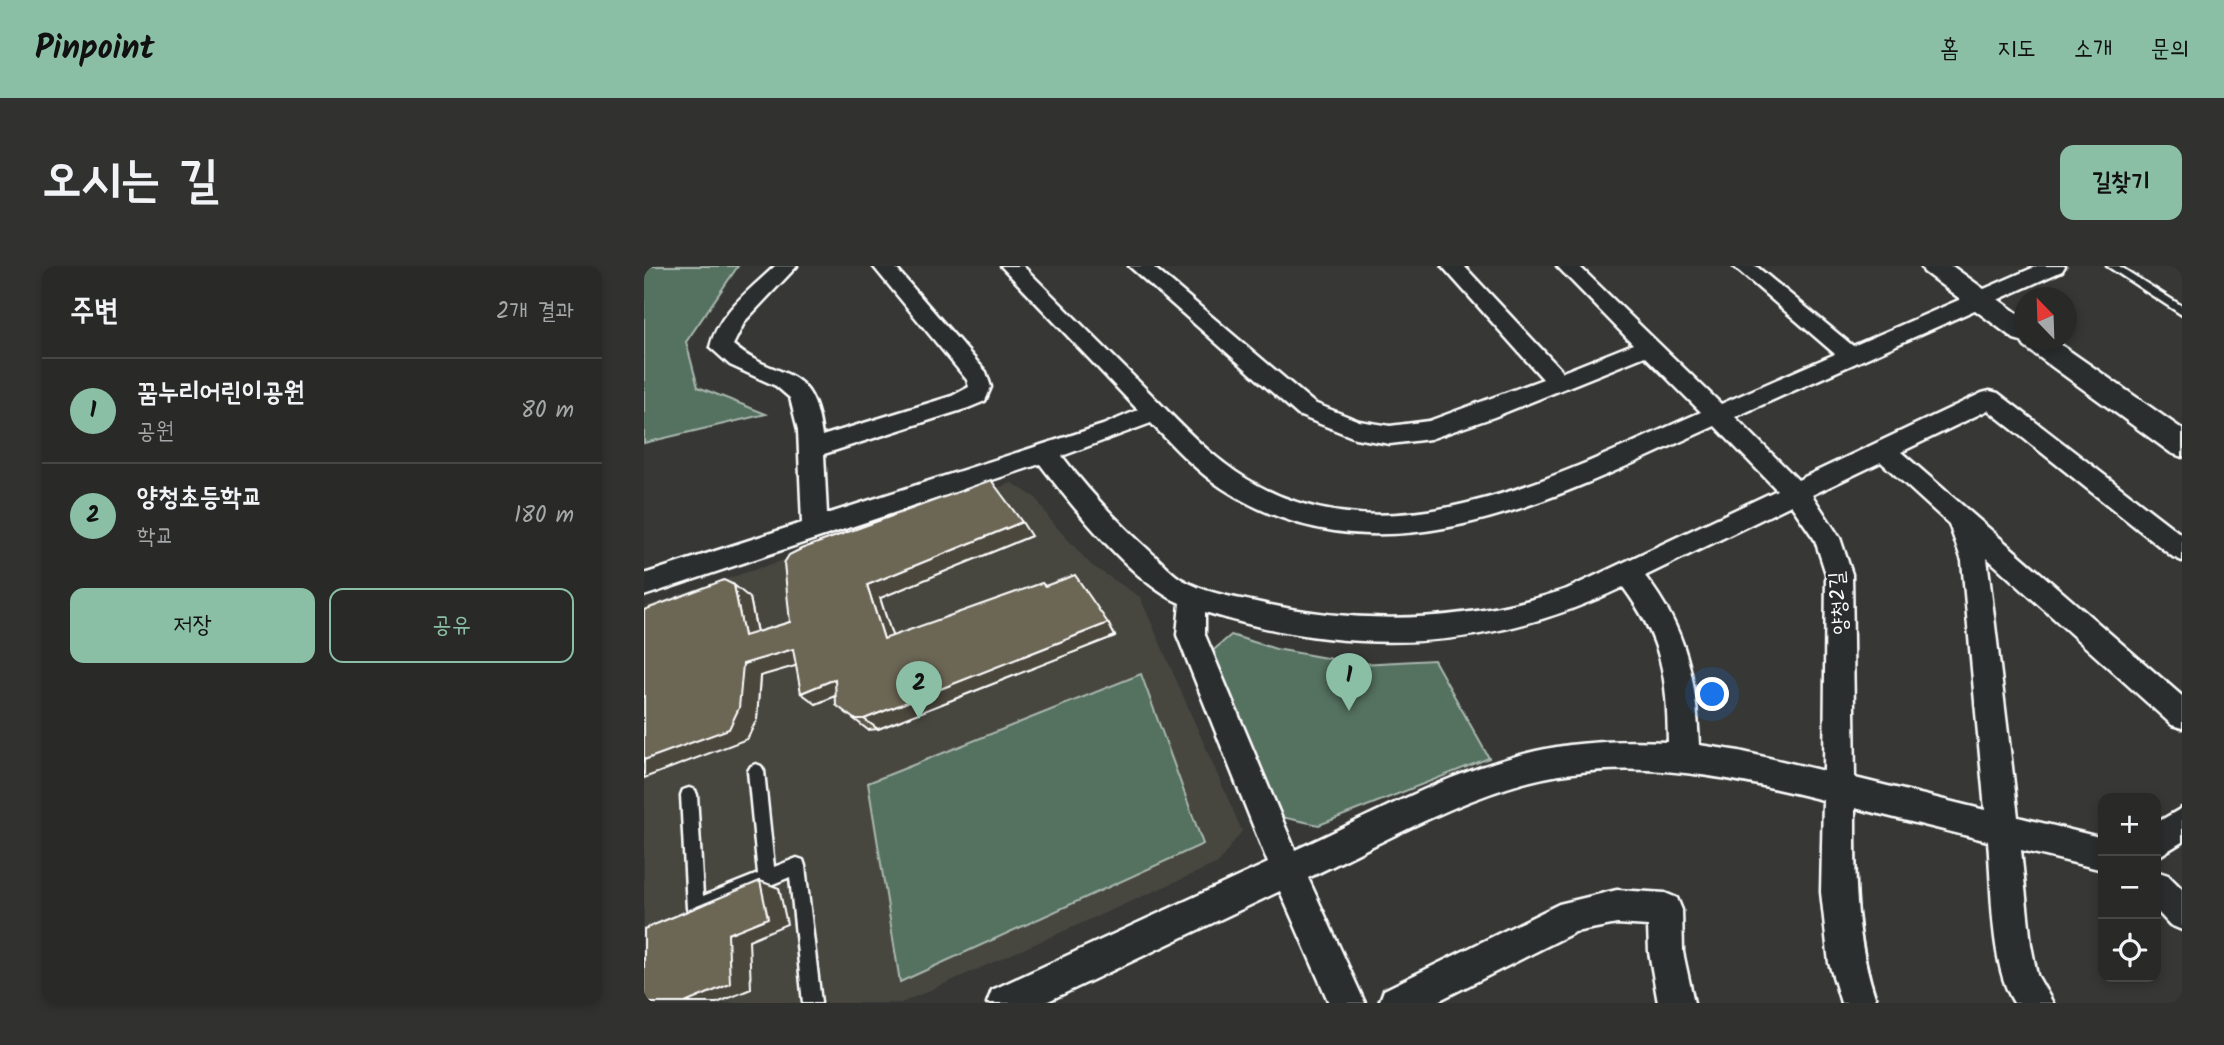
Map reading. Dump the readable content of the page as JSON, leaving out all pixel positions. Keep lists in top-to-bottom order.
{
  "streets": {
    "street": ["양청2길"]
  },
  "north": "top left",
  "page": {
    "header": "Pinpoint",
    "nav": [
      "홈",
      "지도",
      "소개",
      "문의"
    ],
    "title": "오시는 길",
    "buttons": [
      "길찾기",
      ["저장", "공유"]
    ],
    "heading": ["주변", "2개 결과"],
    "list": [
      {
        "mark": "1",
        "name": "꿈누리어린이공원",
        "note": "공원",
        "value": "80 m"
      },
      {
        "mark": "2",
        "name": "양청초등학교",
        "note": "학교",
        "value": "180 m"
      }
    ],
    "pins": ["1", "2"],
    "map_buttons": ["+", "−"]
  }
}
